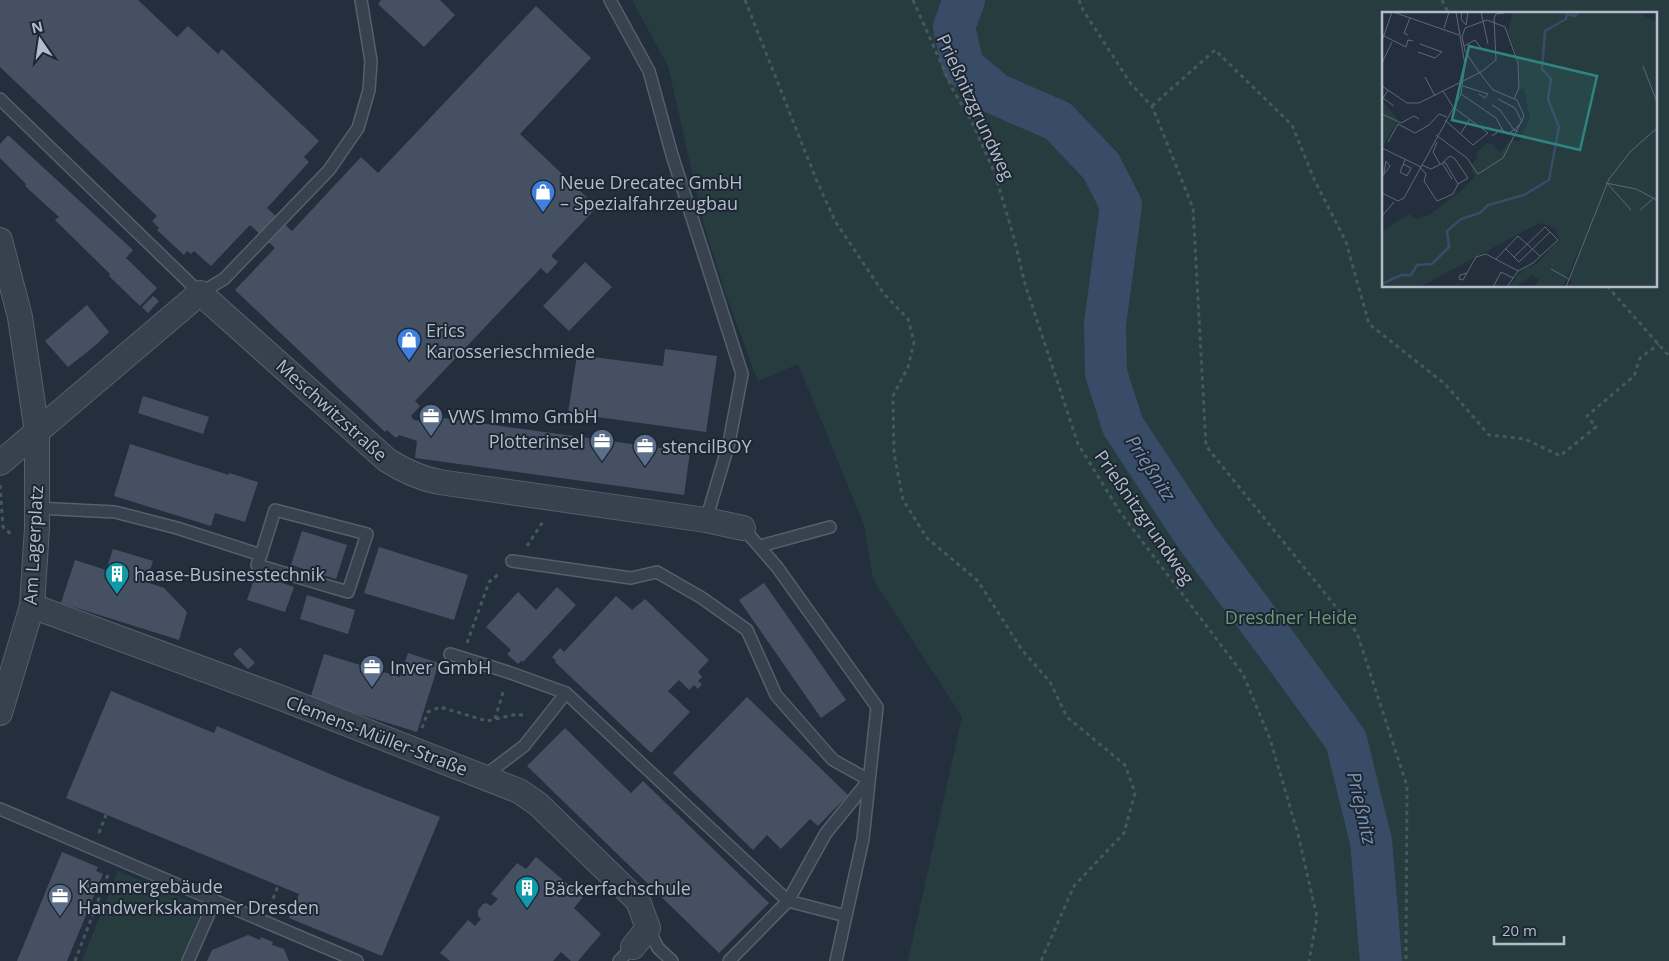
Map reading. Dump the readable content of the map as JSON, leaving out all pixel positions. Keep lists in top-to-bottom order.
{
  "streets": {
    "street": ["Meschwitzstraße", "Am Lagerplatz", "Clemens-Müller-Straße"],
    "path": ["Prießnitzgrundweg"]
  },
  "crossings": [
    ["Am Lagerplatz", "Clemens-Müller-Straße"]
  ],
  "water": ["Prießnitz"],
  "parks": ["Dresdner Heide"],
  "places": {
    "shop": ["Neue Drecatec GmbH – Spezialfahrzeugbau", "Erics Karosserieschmiede"],
    "office": [
      "VWS Immo GmbH",
      "Plotterinsel",
      "stencilBOY",
      "Inver GmbH",
      "Kammergebäude Handwerkskammer Dresden"
    ],
    "building": ["haase-Businesstechnik", "Bäckerfachschule"]
  },
  "scale_bar": "20 m",
  "north": "top"
}
